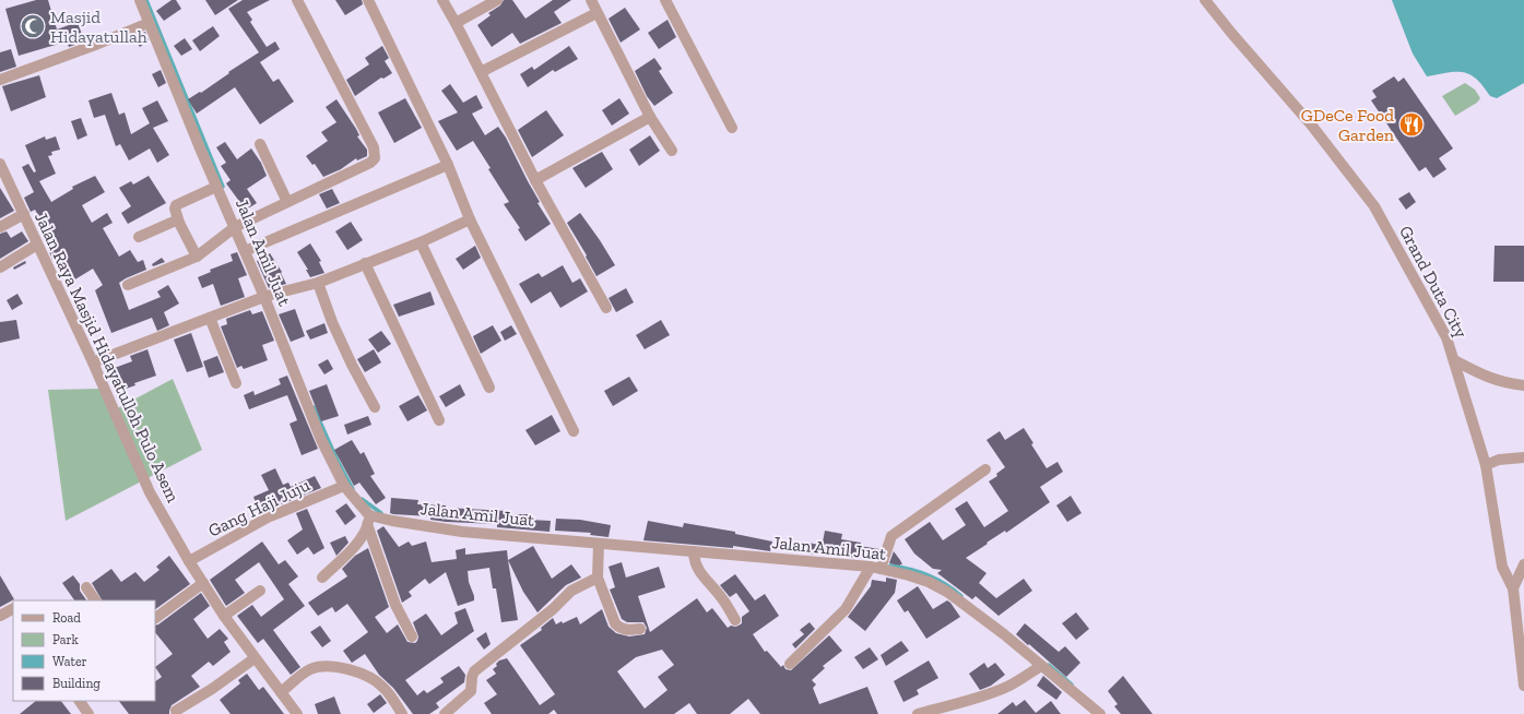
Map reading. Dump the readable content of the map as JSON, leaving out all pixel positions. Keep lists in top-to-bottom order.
{
  "streets": {
    "street": [
      "Jalan Amil Juat",
      "Grand Duta City",
      "Jalan Raya Masjid Hidayatulloh Pulo Asem",
      "Gang Haji Juju"
    ]
  },
  "crossings": [
    ["Jalan Amil Juat", "Gang Haji Juju"],
    ["Jalan Raya Masjid Hidayatulloh Pulo Asem", "Gang Haji Juju"]
  ],
  "places": {
    "mosque": ["Masjid Hidayatullah"],
    "restaurant": ["GDeCe Food Garden"]
  },
  "legend": [
    "Road",
    "Park",
    "Water",
    "Building"
  ]
}
